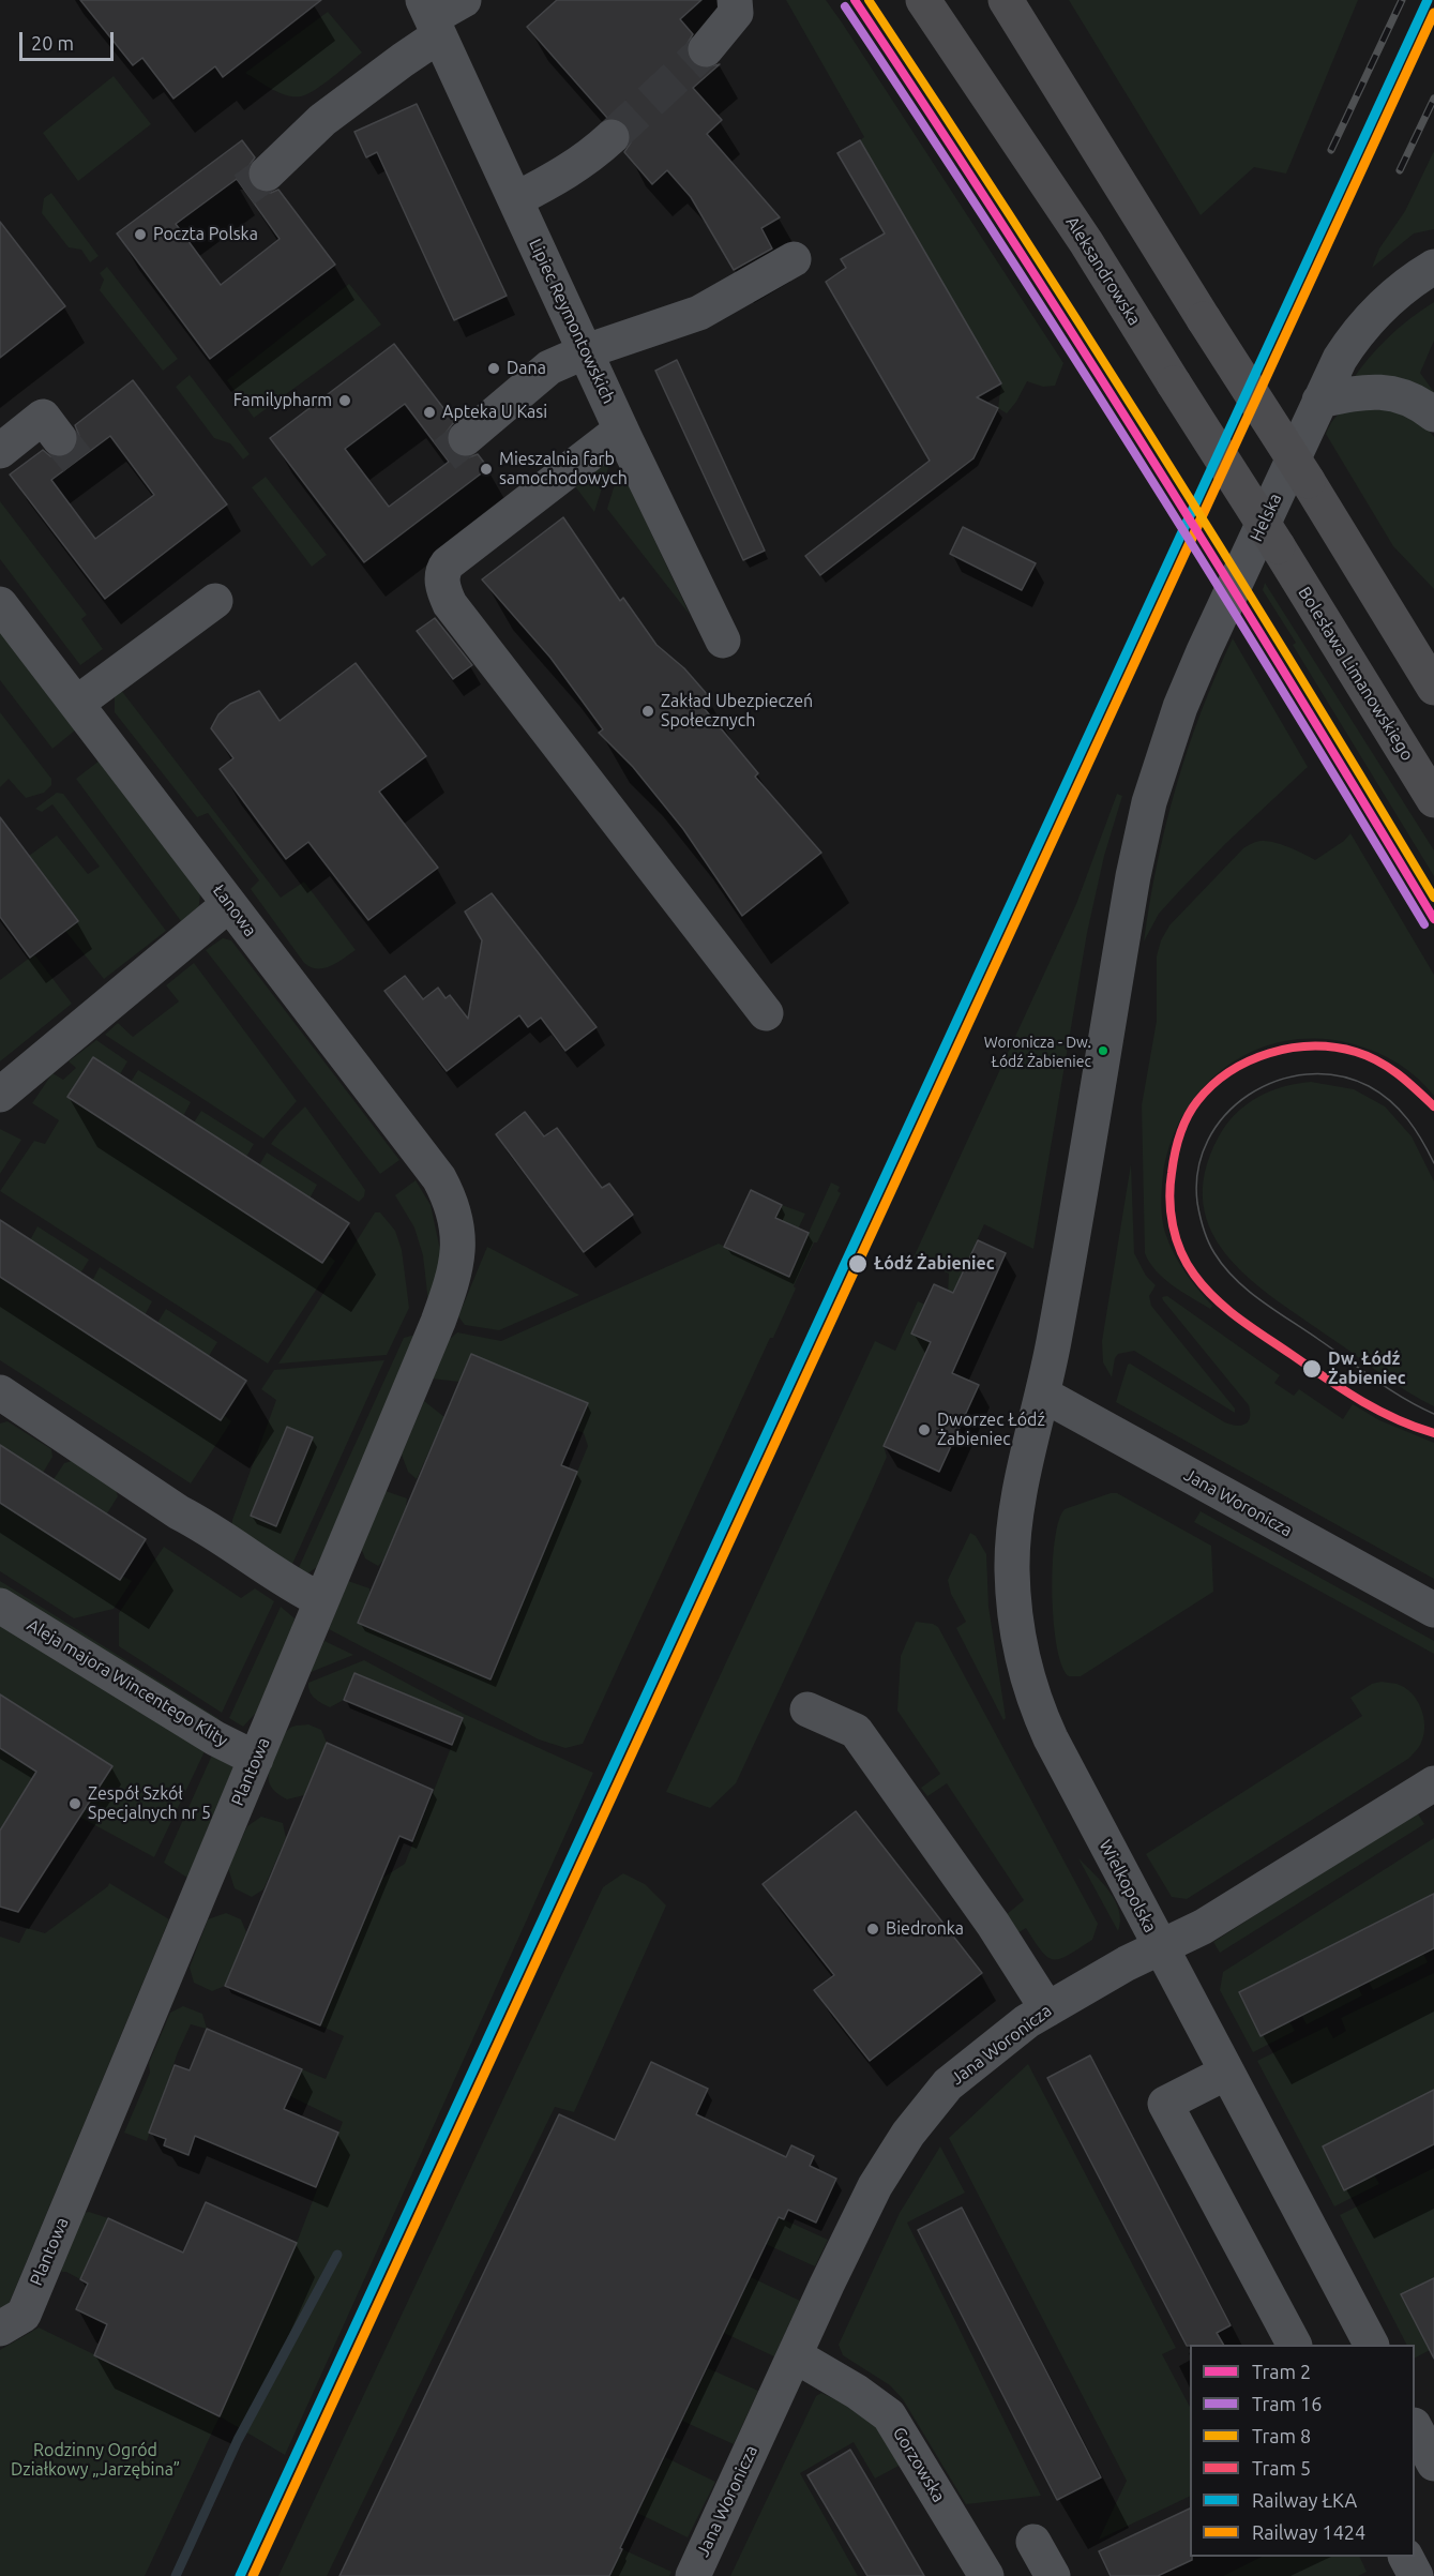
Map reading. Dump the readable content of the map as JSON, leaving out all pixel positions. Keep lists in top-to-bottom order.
{
  "streets": {
    "main road": ["Aleksandrowska", "Bolesława Limanowskiego"],
    "street": [
      "Lipiec Reymontowskich",
      "Helska",
      "Łanowa",
      "Jana Woronicza",
      "Aleja majora Wincentego Klity",
      "Plantowa",
      "Wielkopolska",
      "Gorzowska"
    ]
  },
  "crossings": [
    ["Aleksandrowska", "Bolesława Limanowskiego"],
    ["Helska", "Jana Woronicza"],
    ["Helska", "Wielkopolska"],
    ["Łanowa", "Plantowa"],
    ["Jana Woronicza", "Wielkopolska"],
    ["Jana Woronicza", "Gorzowska"],
    ["Aleja majora Wincentego Klity", "Plantowa"]
  ],
  "parks": ["Rodzinny Ogród Działkowy „Jarzębina”"],
  "places": [
    "Poczta Polska",
    "Dana",
    "Familypharm",
    "Apteka U Kasi",
    "Mieszalnia farb samochodowych",
    "Zakład Ubezpieczeń Społecznych",
    "Woronicza - Dw. Łódź Żabieniec",
    "Łódź Żabieniec",
    "Dw. Łódź Żabieniec",
    "Dworzec Łódź Żabieniec",
    "Zespół Szkół Specjalnych nr 5",
    "Biedronka"
  ],
  "lines": [
    "tram line 2",
    "tram line 8",
    "rail line ŁKA",
    "tram line 16",
    "rail line 1424",
    "tram line 5"
  ],
  "legend": [
    "Tram 2",
    "Tram 16",
    "Tram 8",
    "Tram 5",
    "Railway ŁKA",
    "Railway 1424"
  ],
  "scale_bar": "20 m"
}
